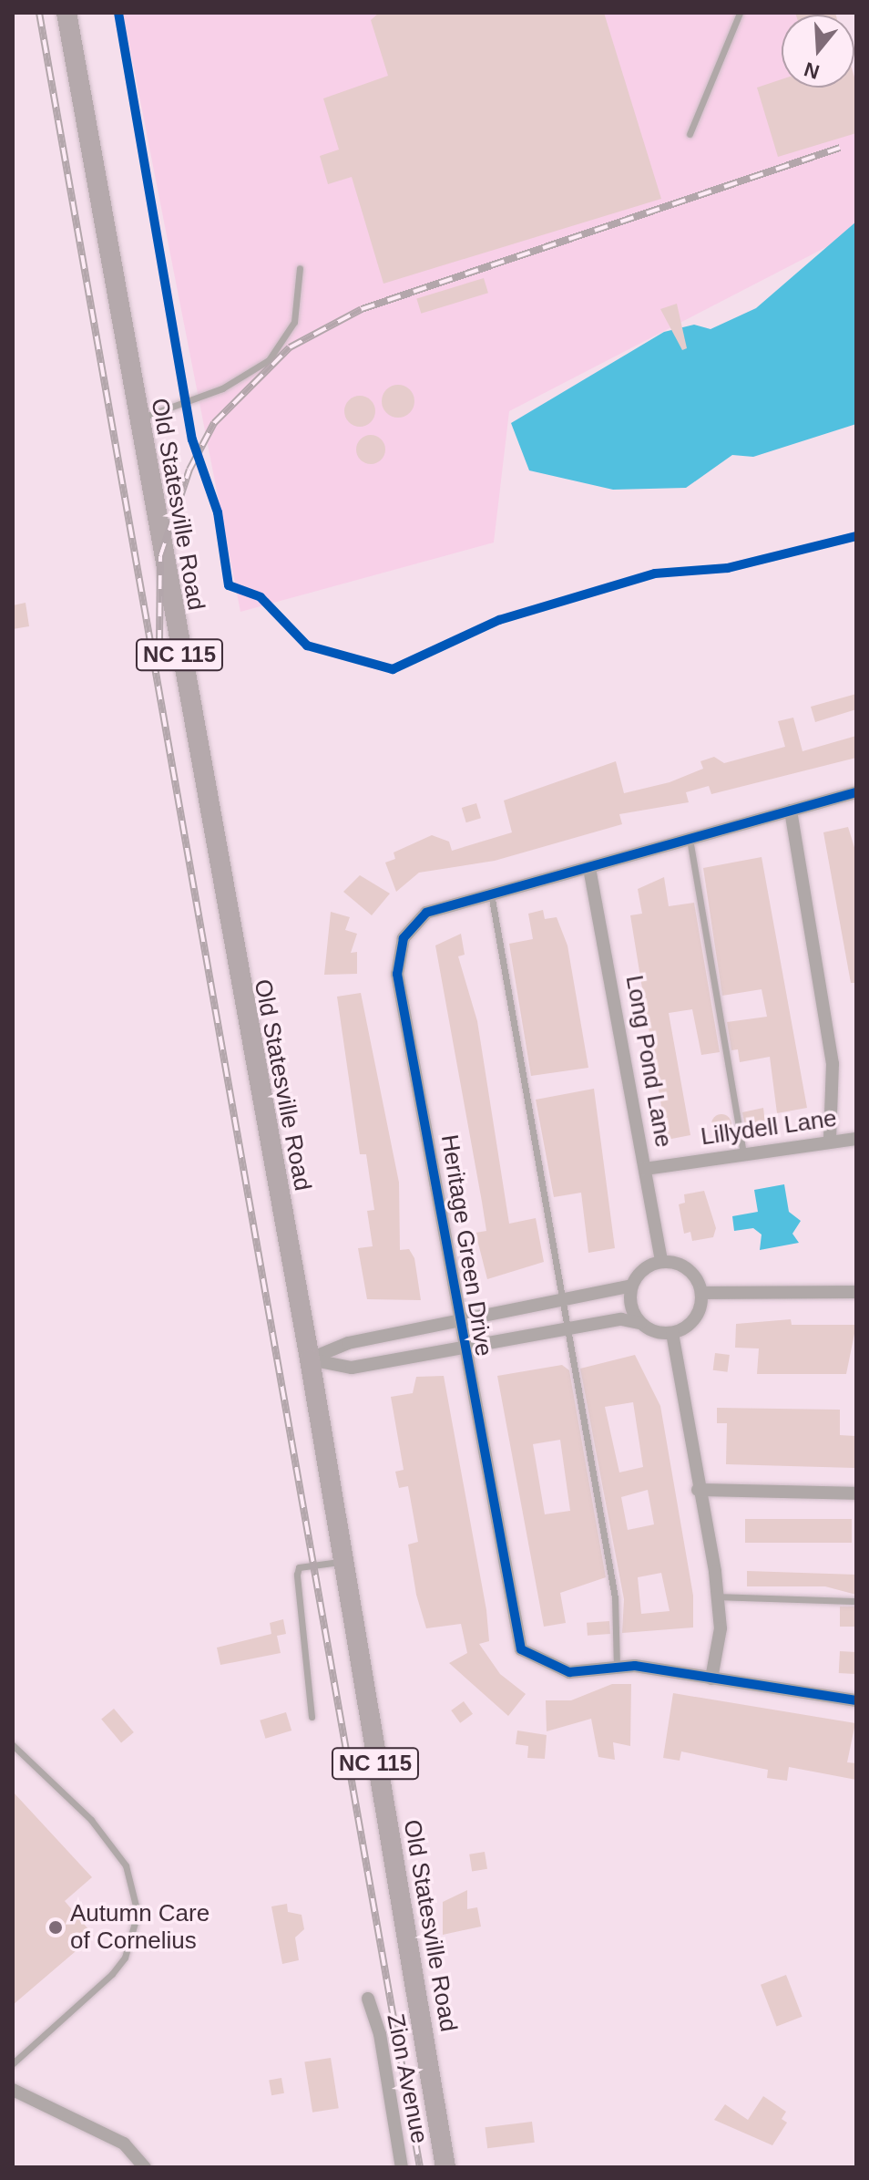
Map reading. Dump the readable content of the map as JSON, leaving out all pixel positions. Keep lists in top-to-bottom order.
{
  "streets": {
    "main road": ["Old Statesville Road", "NC 115"],
    "street": [
      "Long Pond Lane",
      "Lillydell Lane",
      "Heritage Green Drive",
      "Zion Avenue"
    ]
  },
  "crossings": [
    ["Long Pond Lane", "Lillydell Lane"],
    ["Long Pond Lane", "Heritage Green Drive"]
  ],
  "places": ["Autumn Care of Cornelius"],
  "north": "bottom"
}
